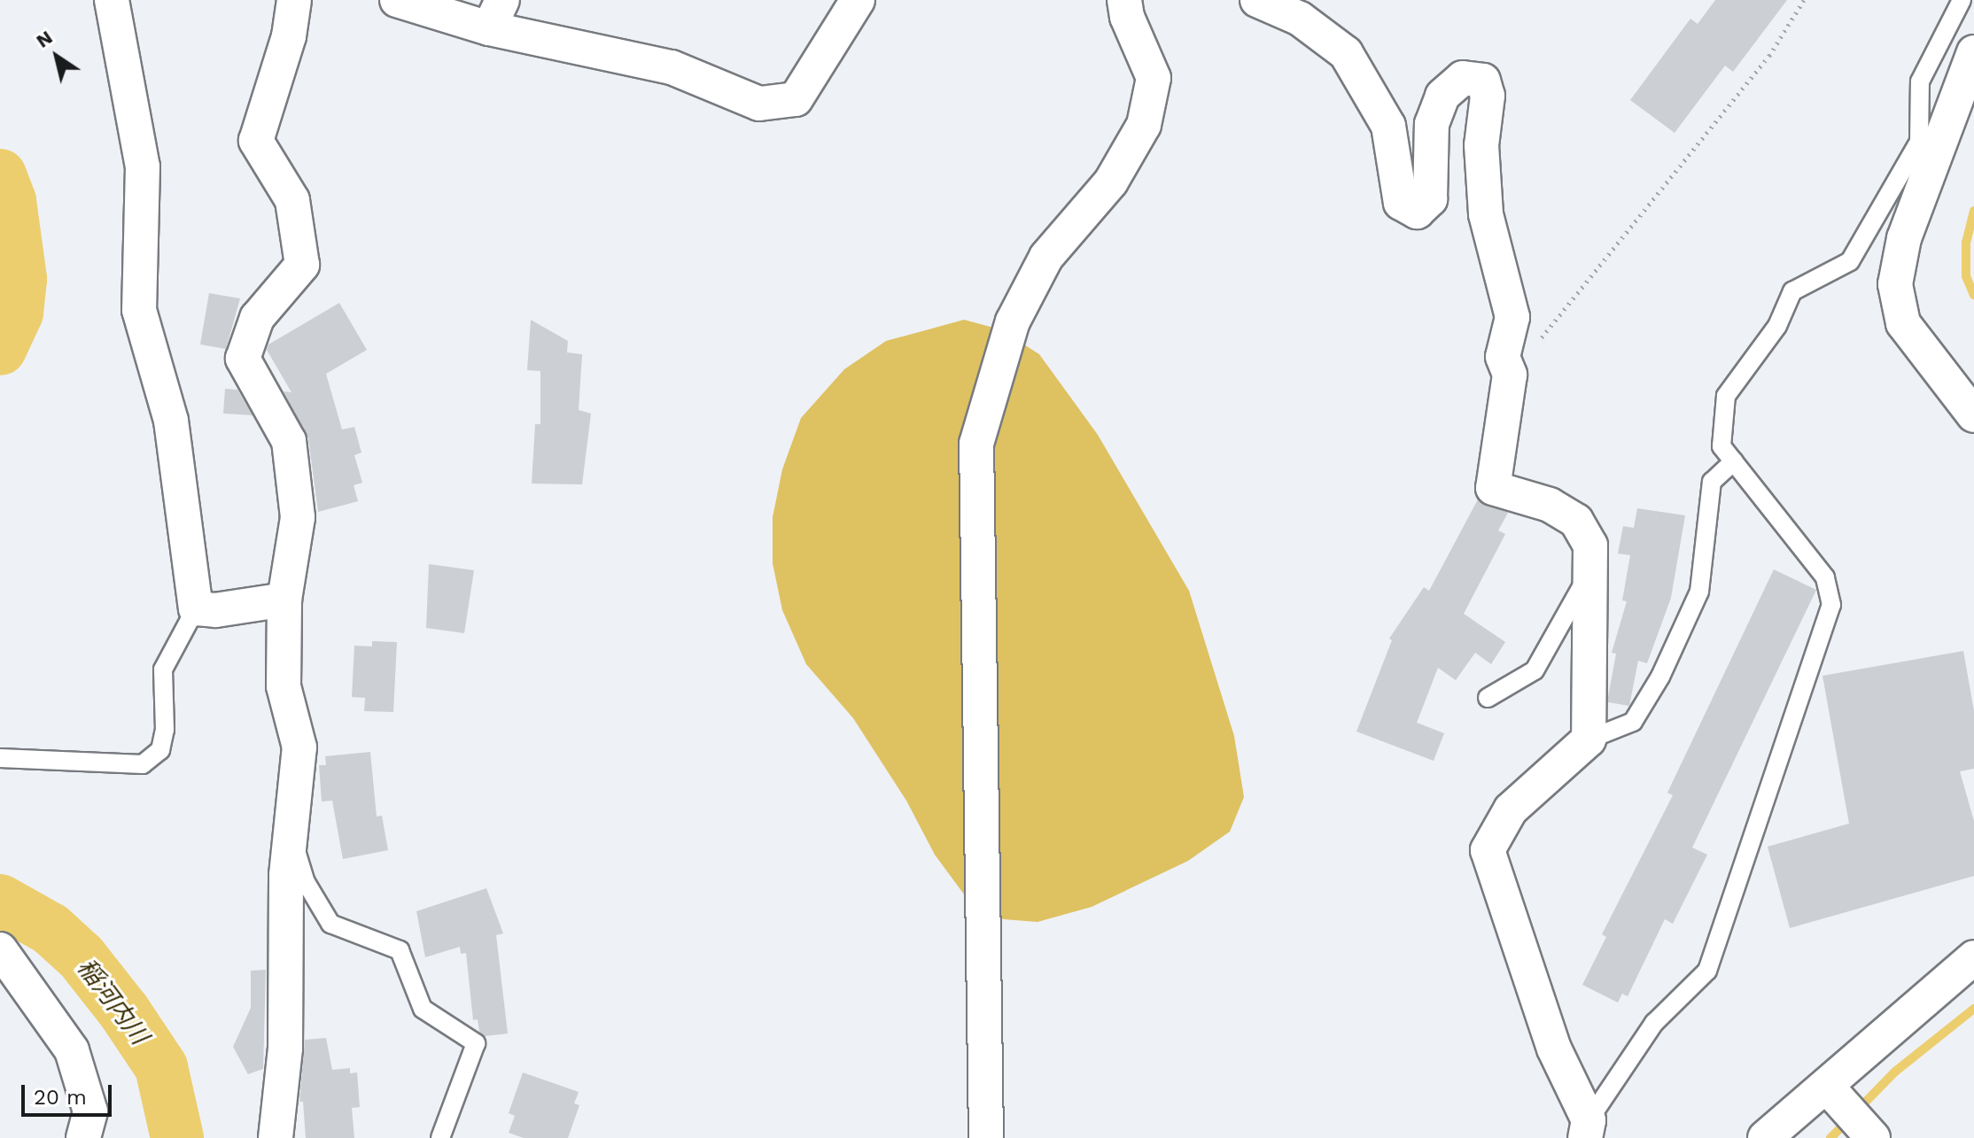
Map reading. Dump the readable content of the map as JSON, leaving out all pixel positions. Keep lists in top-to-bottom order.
{
  "water": ["稲河内川"],
  "scale_bar": "20 m",
  "north": "top left"
}
